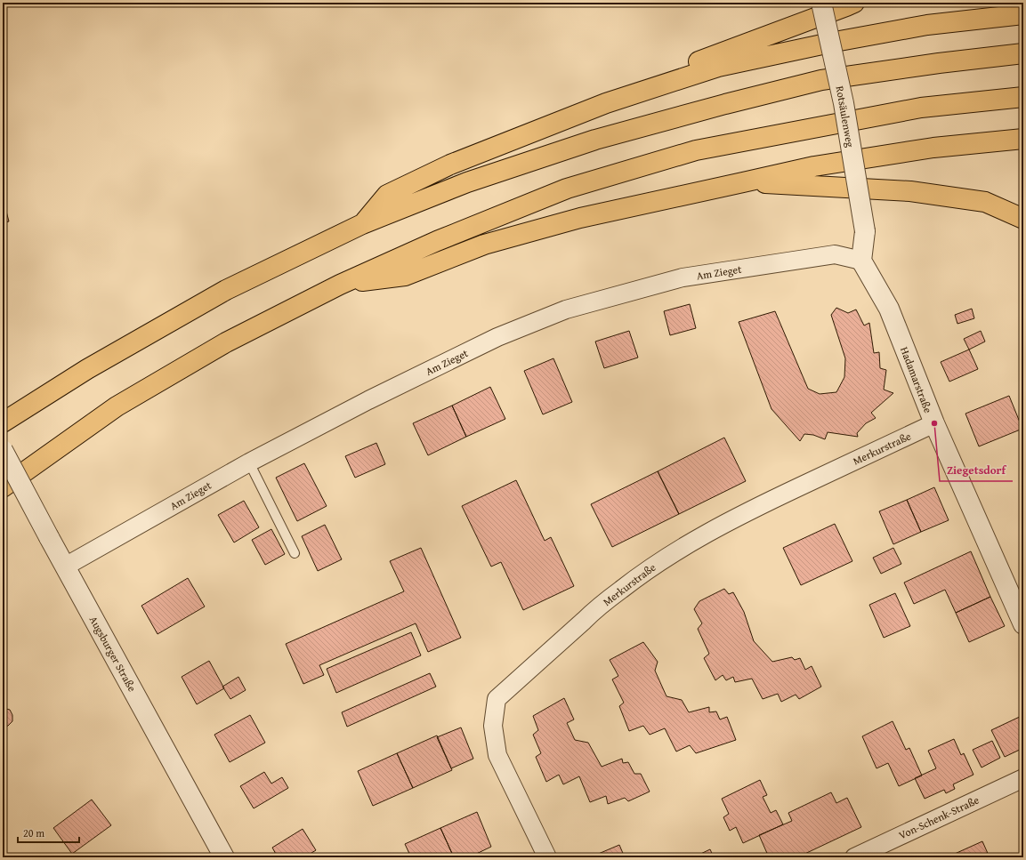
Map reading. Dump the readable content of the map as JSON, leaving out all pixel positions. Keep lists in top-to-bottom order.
{
  "streets": {
    "street": [
      "Rotsäulenweg",
      "Am Zieget",
      "Hadamarstraße",
      "Merkurstraße",
      "Augsburger Straße",
      "Von-Schenk-Straße"
    ]
  },
  "crossings": [
    ["Rotsäulenweg", "Am Zieget"],
    ["Rotsäulenweg", "Hadamarstraße"],
    ["Am Zieget", "Hadamarstraße"],
    ["Am Zieget", "Augsburger Straße"],
    ["Hadamarstraße", "Merkurstraße"]
  ],
  "places": ["Ziegetsdorf"],
  "scale_bar": "20 m"
}
